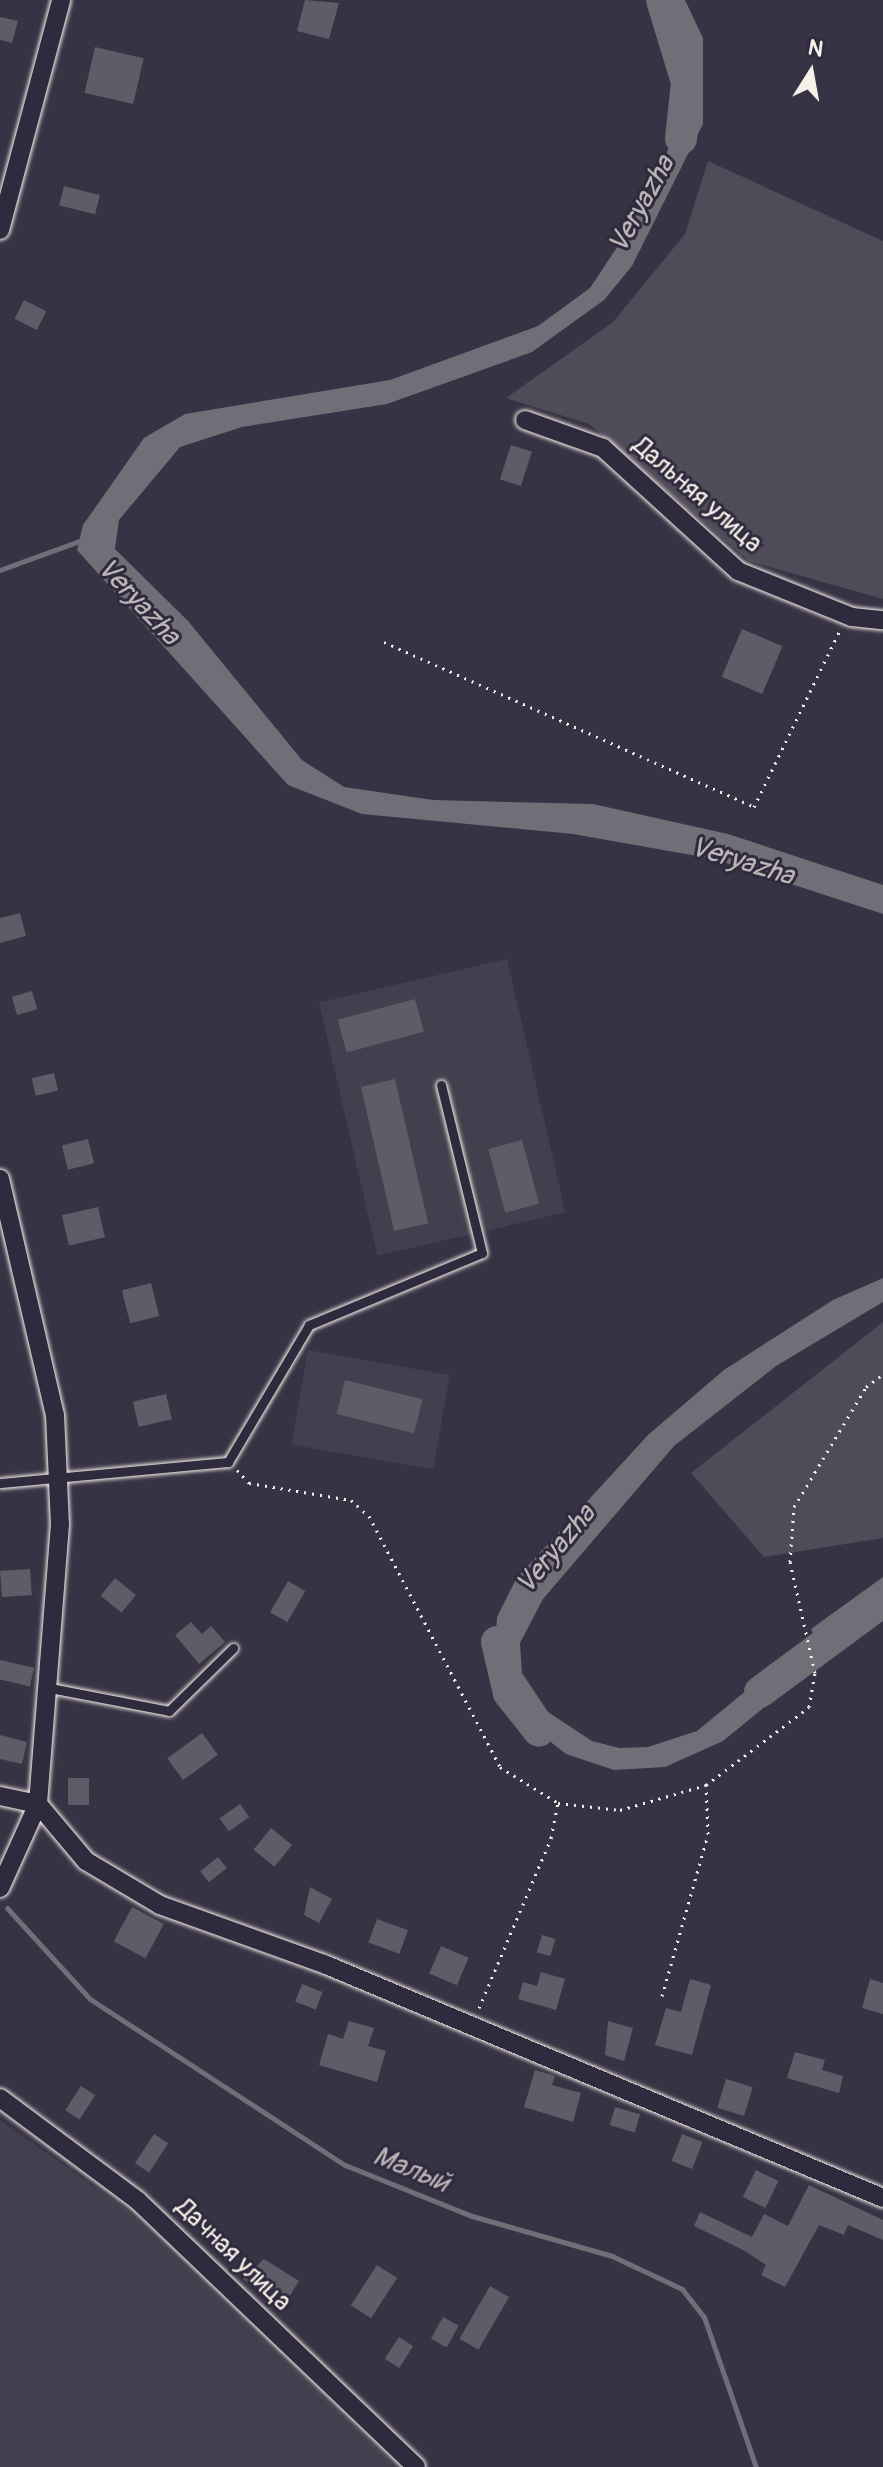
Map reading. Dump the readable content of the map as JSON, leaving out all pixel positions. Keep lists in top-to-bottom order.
{
  "streets": {
    "street": ["Дальняя улица", "Дачная улица"]
  },
  "water": ["Veryazha", "Малый"],
  "north": "top"
}
